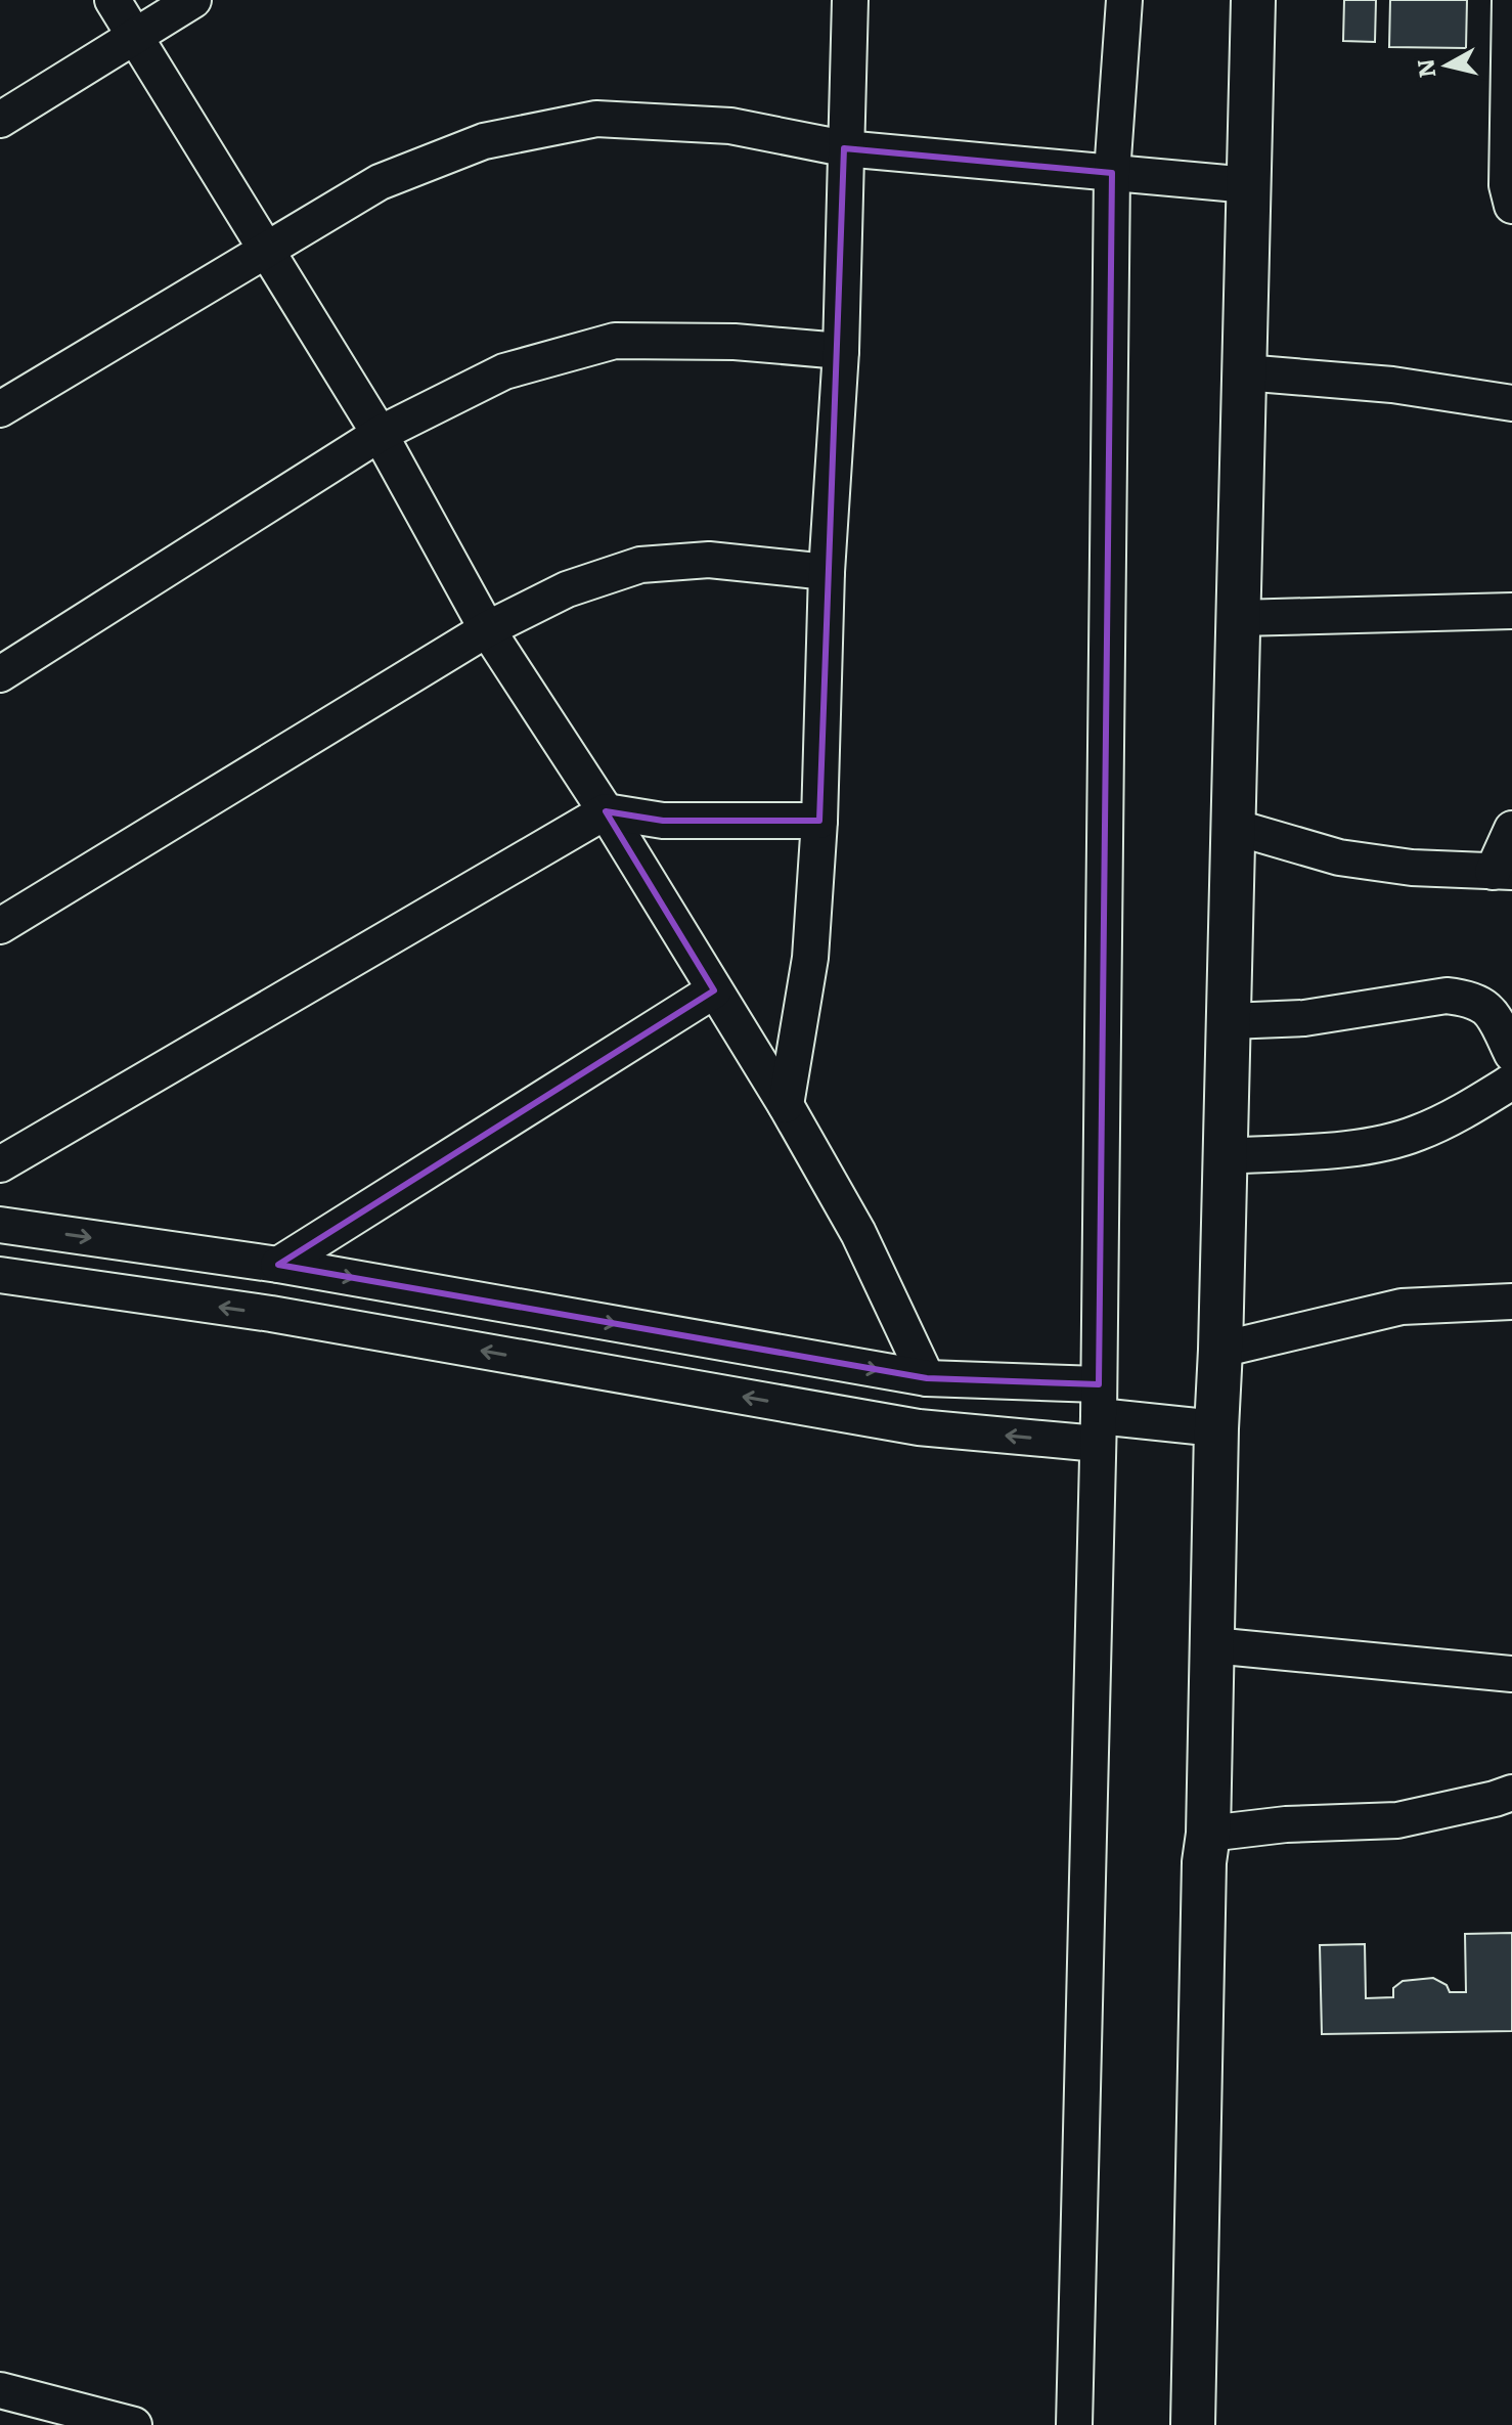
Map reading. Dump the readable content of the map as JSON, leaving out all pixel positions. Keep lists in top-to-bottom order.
{
  "north": "left"
}
